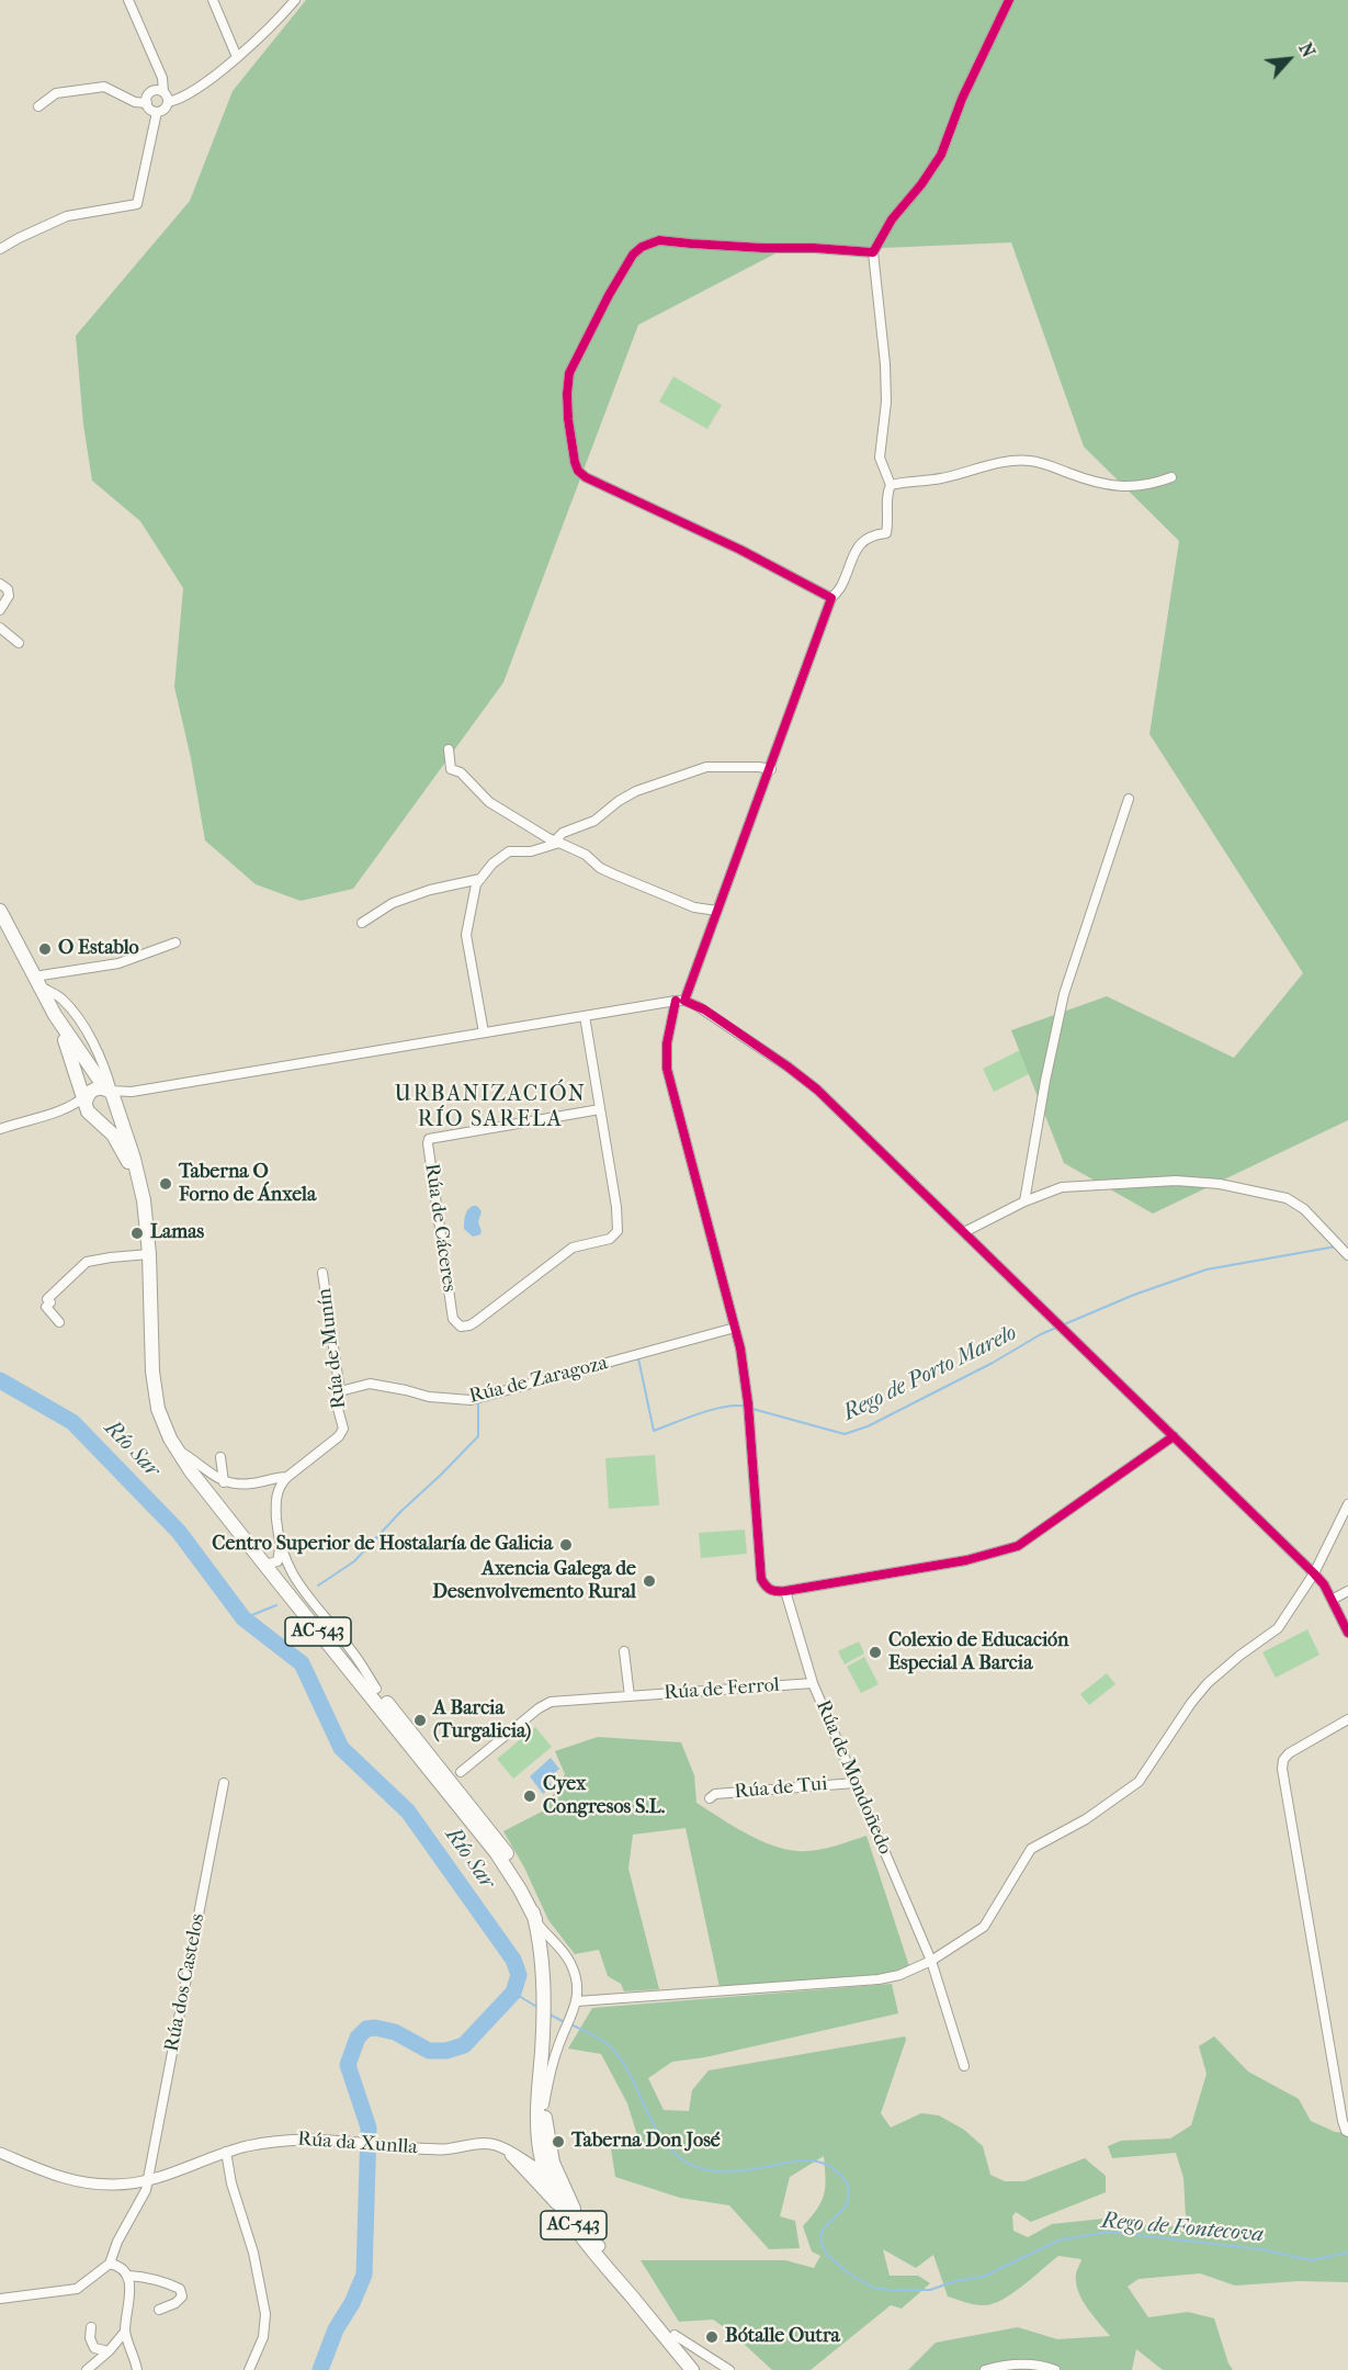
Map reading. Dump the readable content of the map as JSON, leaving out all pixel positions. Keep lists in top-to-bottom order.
{
  "streets": {
    "main road": ["AC-543"],
    "street": [
      "Rúa de Cáceres",
      "Rúa de Munín",
      "Rúa de Zaragoza",
      "Rúa de Ferrol",
      "Rúa de Mondoñedo",
      "Rúa de Tui",
      "Rúa dos Castelos",
      "Rúa da Xunlla"
    ]
  },
  "crossings": [
    ["Rúa de Munín", "Rúa de Zaragoza"],
    ["AC-543", "Rúa da Xunlla"],
    ["Rúa de Ferrol", "Rúa de Mondoñedo"],
    ["Rúa de Mondoñedo", "Rúa de Tui"],
    ["Rúa dos Castelos", "Rúa da Xunlla"]
  ],
  "districts": ["URBANIZACIÓN RÍO SARELA"],
  "water": ["Rego de Porto Marelo", "Río Sar", "Rego de Fontecova"],
  "places": [
    "O Establo",
    "Taberna O Forno de Ánxela",
    "Lamas",
    "Centro Superior de Hostalaría de Galicia",
    "Axencia Galega de Desenvolvemento Rural",
    "Colexio de Educación Especial A Barcia",
    "A Barcia (Turgalicia)",
    "Cyex Congresos S.L.",
    "Taberna Don José",
    "Bótalle Outra"
  ],
  "north": "top right"
}
